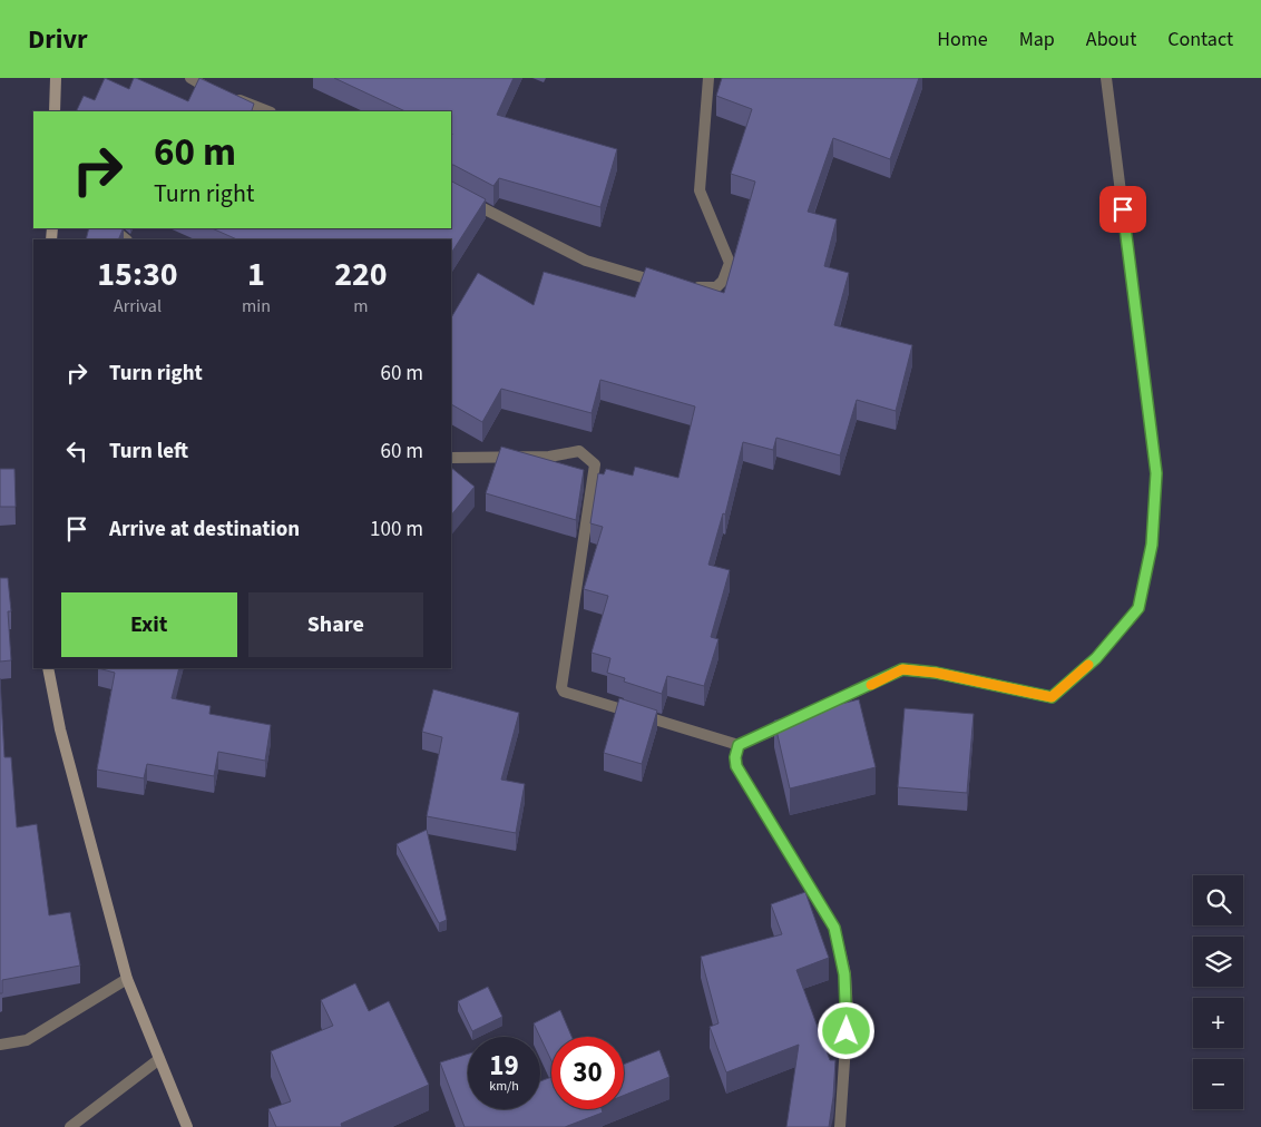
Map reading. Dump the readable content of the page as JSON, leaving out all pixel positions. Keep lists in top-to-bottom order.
{
  "page": {
    "header": "Drivr",
    "nav": [
      "Home",
      "Map",
      "About",
      "Contact"
    ],
    "turn": ["60 m", "Turn right"],
    "eta": [
      "15:30",
      "Arrival",
      "1",
      "min",
      "220",
      "m"
    ],
    "list": [
      {
        "name": "Turn right",
        "value": "60 m"
      },
      {
        "name": "Turn left",
        "value": "60 m"
      },
      {
        "name": "Arrive at destination",
        "value": "100 m"
      }
    ],
    "buttons": ["Exit", "Share"],
    "map_buttons": ["+", "−"],
    "speed": "19 km/h",
    "limit": "30"
  }
}
